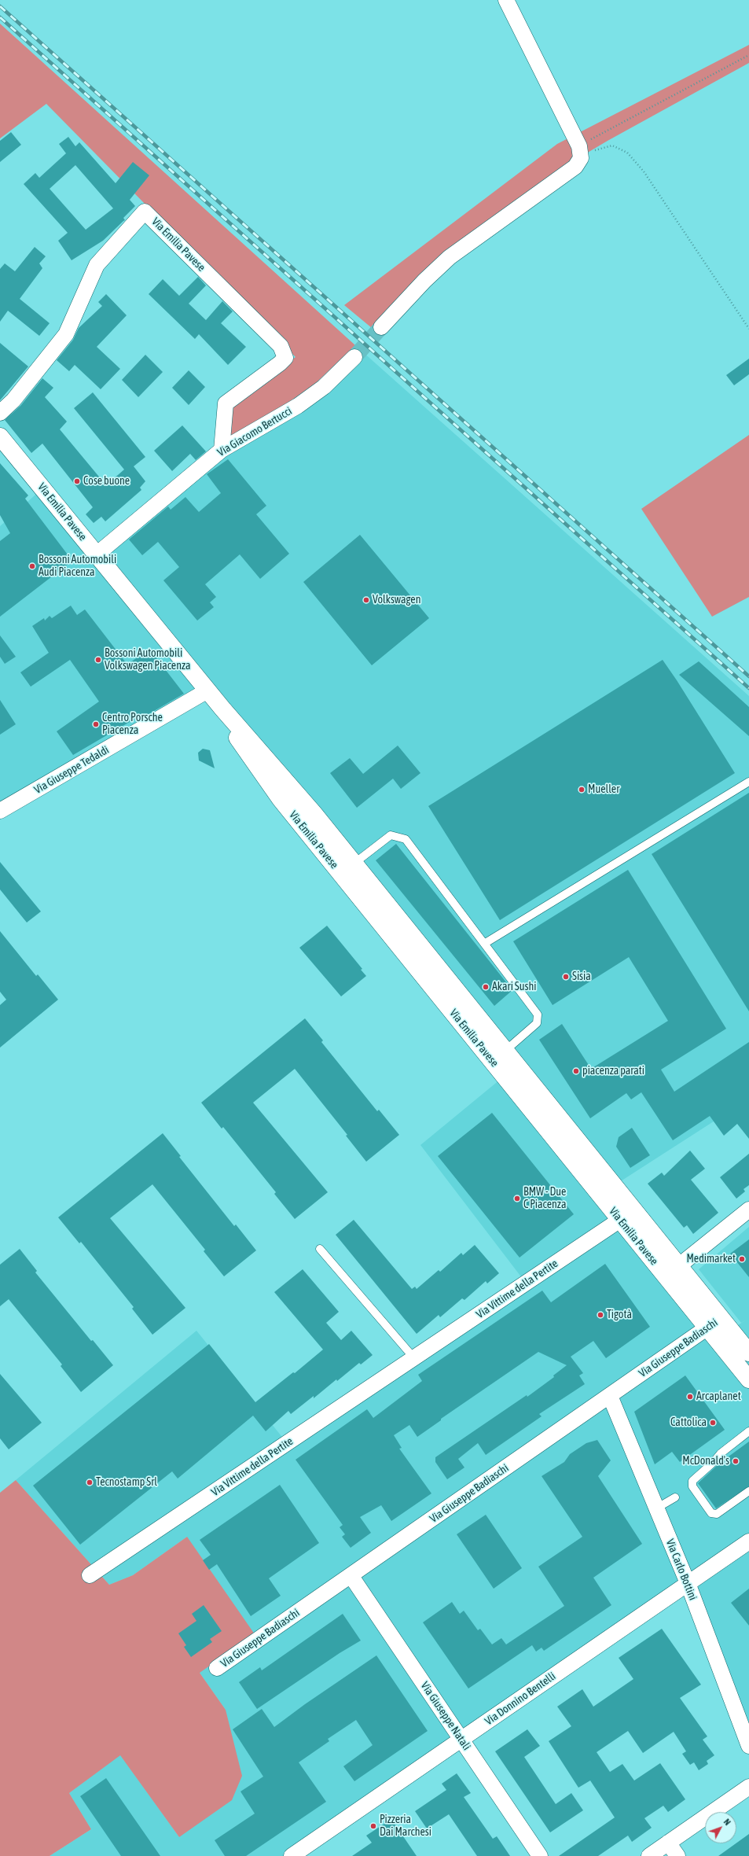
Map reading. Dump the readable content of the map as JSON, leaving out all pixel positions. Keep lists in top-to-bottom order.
{
  "streets": {
    "main road": ["Via Emilia Pavese"],
    "street": [
      "Via Giacomo Bertucci",
      "Via Giuseppe Tedaldi",
      "Via Vittime della Pertite",
      "Via Giuseppe Badiaschi",
      "Via Carlo Bottini",
      "Via Donnino Bentelli",
      "Via Giuseppe Natali"
    ]
  },
  "crossings": [
    ["Via Emilia Pavese", "Via Giacomo Bertucci"],
    ["Via Emilia Pavese", "Via Giuseppe Tedaldi"],
    ["Via Emilia Pavese", "Via Vittime della Pertite"],
    ["Via Emilia Pavese", "Via Giuseppe Badiaschi"],
    ["Via Giuseppe Badiaschi", "Via Carlo Bottini"],
    ["Via Giuseppe Badiaschi", "Via Giuseppe Natali"],
    ["Via Carlo Bottini", "Via Donnino Bentelli"],
    ["Via Donnino Bentelli", "Via Giuseppe Natali"]
  ],
  "places": [
    "Cose buone",
    "Bossoni Automobili Audi Piacenza",
    "Volkswagen",
    "Bossoni Automobili Volkswagen Piacenza",
    "Centro Porsche Piacenza",
    "Mueller",
    "Sisia",
    "Akari Sushi",
    "piacenza parati",
    "BMW - Due C Piacenza",
    "Medimarket",
    "Tigotà",
    "Arcaplanet",
    "Cattolica",
    "McDonald's",
    "Tecnostamp Srl",
    "Pizzeria Dai Marchesi"
  ],
  "north": "top right"
}
